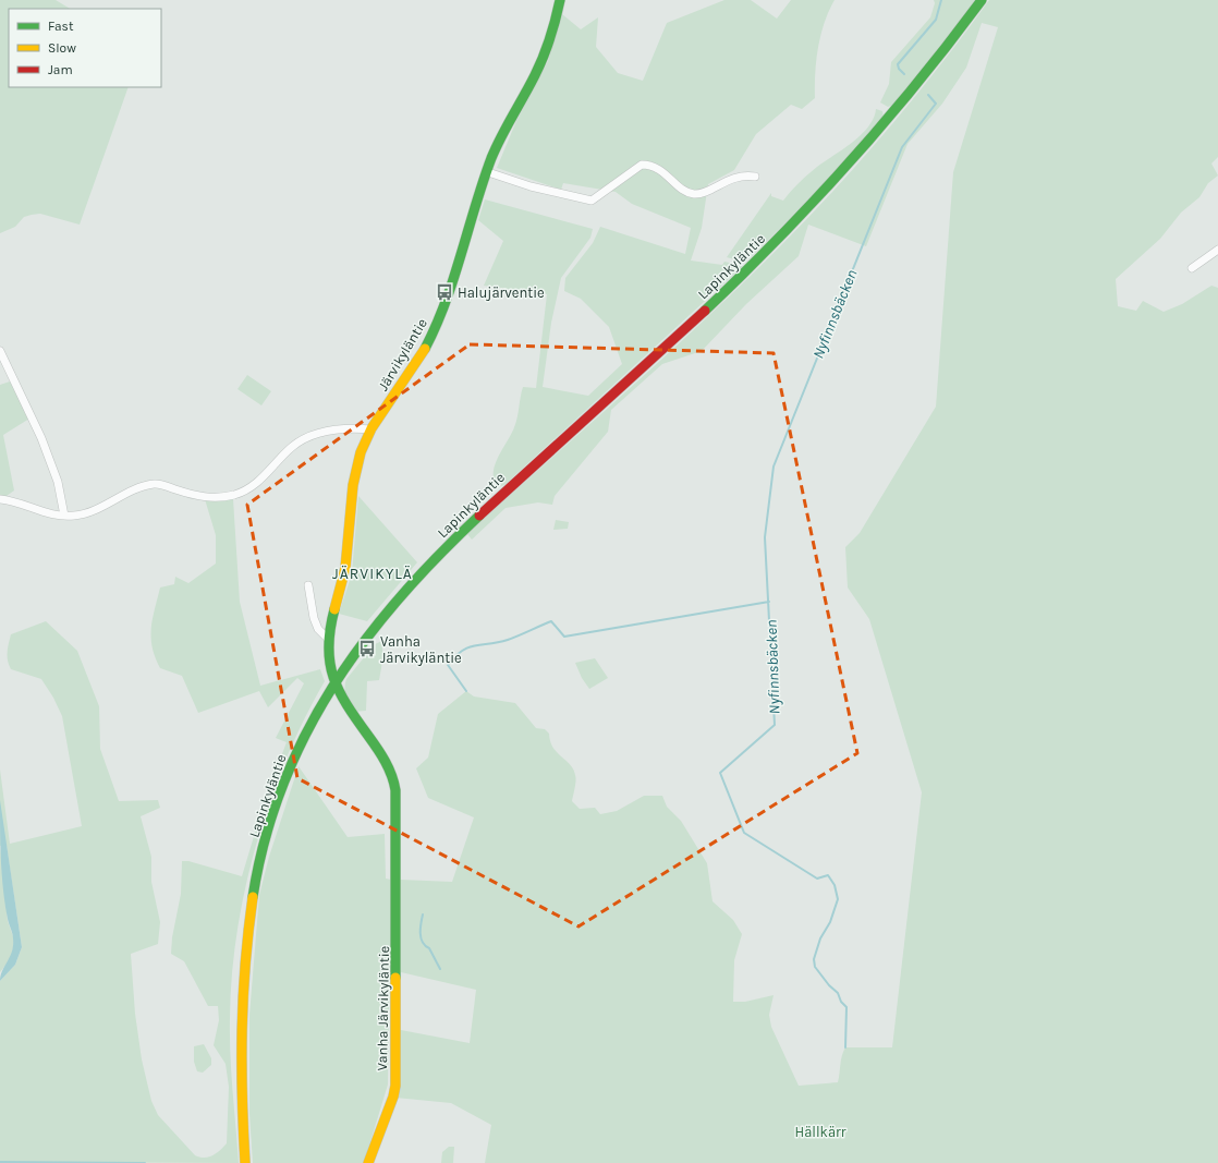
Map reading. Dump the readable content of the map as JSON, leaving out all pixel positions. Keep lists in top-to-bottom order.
{
  "streets": {
    "main road": ["Lapinkyläntie", "Järvikyläntie", "Vanha Järvikyläntie"]
  },
  "crossings": [
    ["Lapinkyläntie", "Järvikyläntie"],
    ["Lapinkyläntie", "Vanha Järvikyläntie"],
    ["Järvikyläntie", "Vanha Järvikyläntie"]
  ],
  "districts": ["JÄRVIKYLÄ"],
  "water": ["Nyfinnsbäcken"],
  "parks": ["Hällkärr"],
  "places": {
    "bus stop": ["Halujärventie", "Vanha Järvikyläntie"]
  },
  "legend": ["Fast", "Slow", "Jam"]
}
